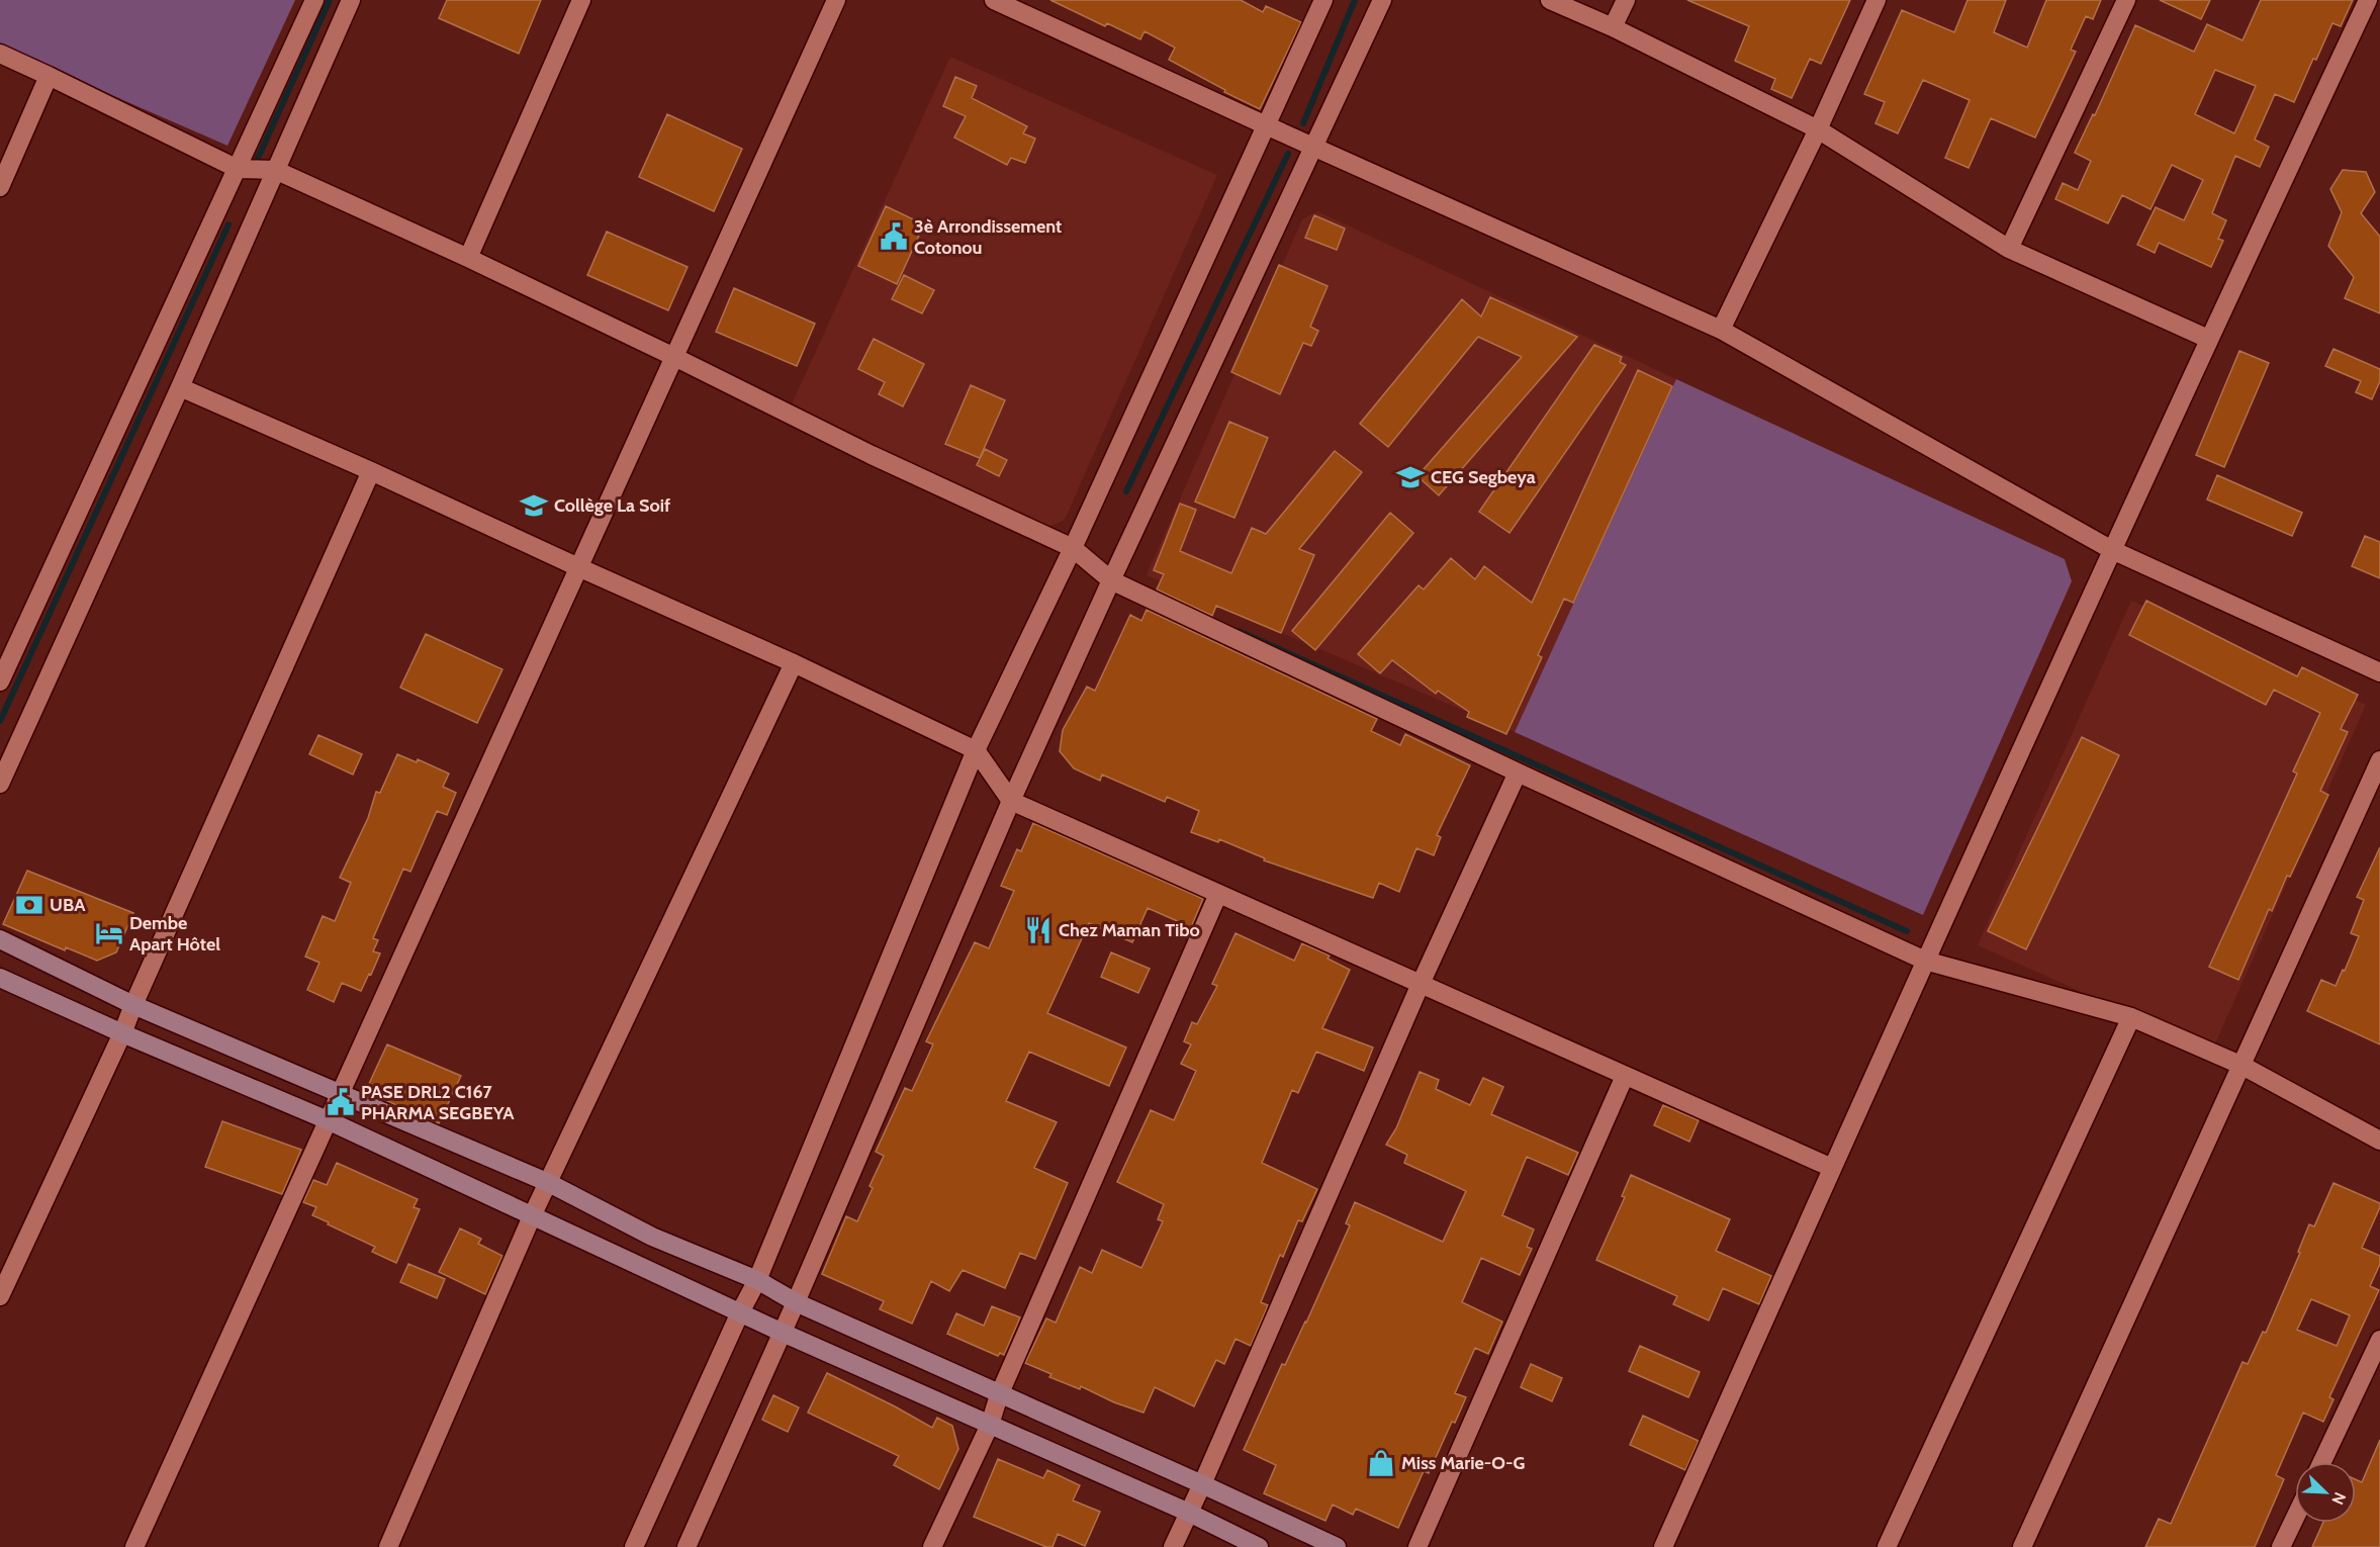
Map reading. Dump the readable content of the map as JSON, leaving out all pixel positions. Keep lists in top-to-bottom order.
{
  "places": {
    "public building": ["3è Arrondissement Cotonou", "PASE DRL2 C167 PHARMA SEGBEYA"],
    "school or university": ["CEG Segbeya", "Collège La Soif"],
    "bank": ["UBA"],
    "restaurant": ["Chez Maman Tibo"],
    "hotel": ["Dembe Apart Hôtel"],
    "shop": ["Miss Marie-O-G"]
  },
  "north": "bottom right"
}
